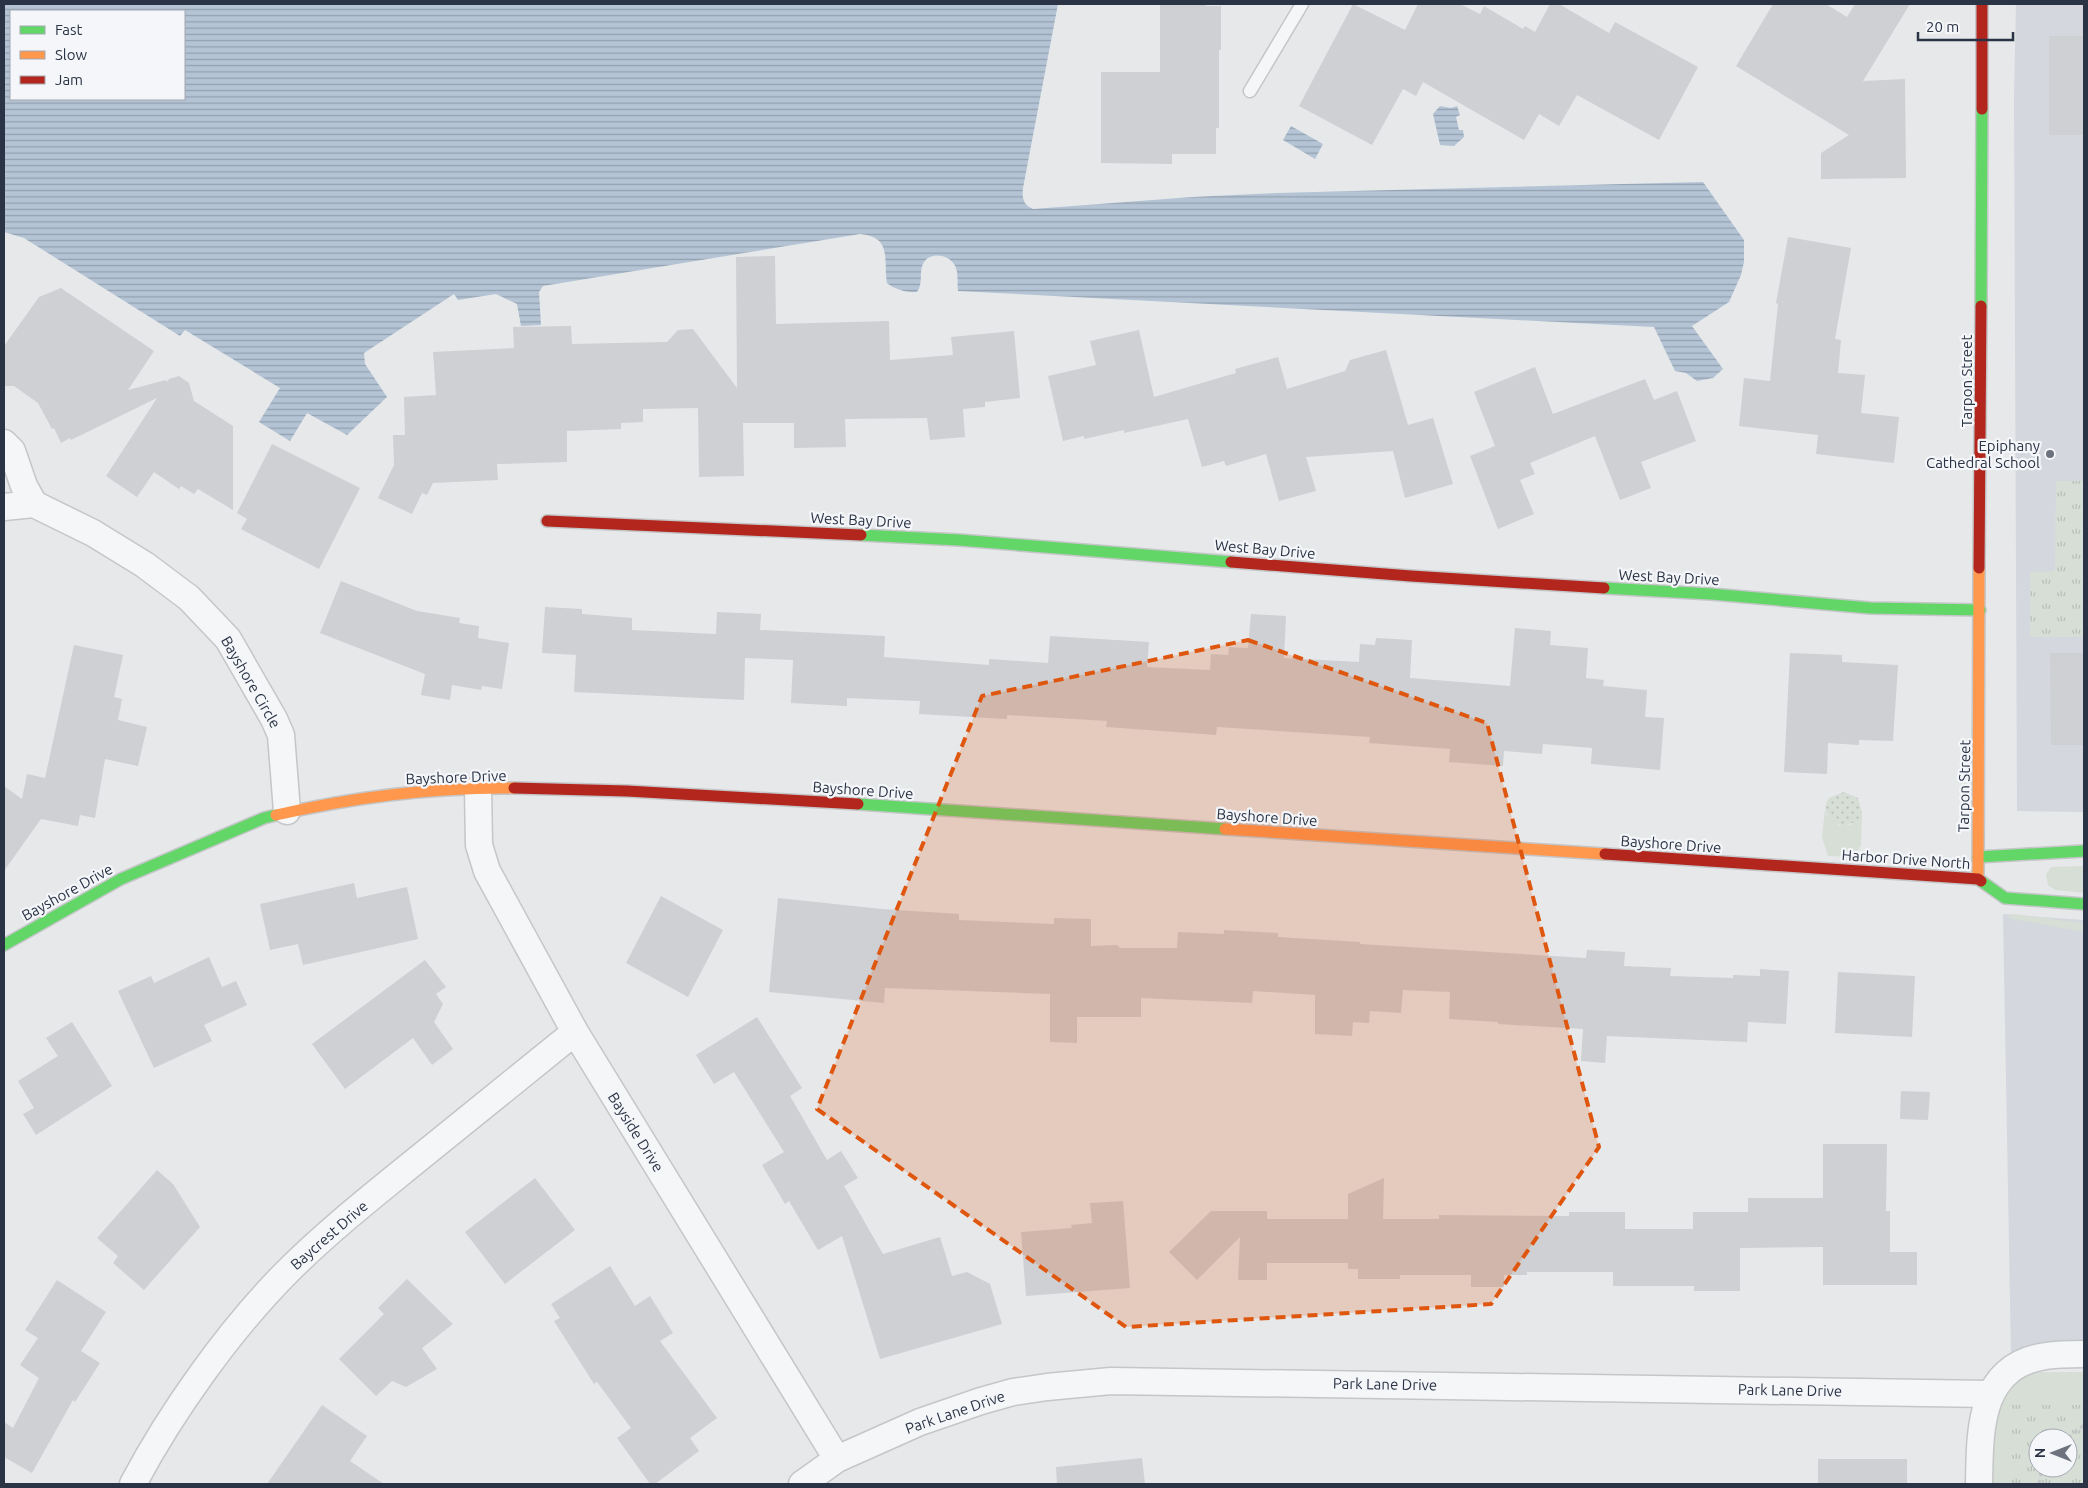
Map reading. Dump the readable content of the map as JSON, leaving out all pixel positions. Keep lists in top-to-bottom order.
{
  "streets": {
    "street": [
      "Tarpon Street",
      "West Bay Drive",
      "Bayshore Circle",
      "Bayshore Drive",
      "Harbor Drive North",
      "Bayside Drive",
      "Baycrest Drive",
      "Park Lane Drive"
    ]
  },
  "crossings": [
    ["Tarpon Street", "West Bay Drive"],
    ["Tarpon Street", "Harbor Drive North"],
    ["Bayshore Circle", "Bayshore Drive"],
    ["Bayshore Drive", "Harbor Drive North"],
    ["Bayshore Drive", "Bayside Drive"],
    ["Bayside Drive", "Baycrest Drive"],
    ["Bayside Drive", "Park Lane Drive"]
  ],
  "places": ["Epiphany Cathedral School"],
  "legend": ["Fast", "Slow", "Jam"],
  "scale_bar": "20 m",
  "north": "left"
}
